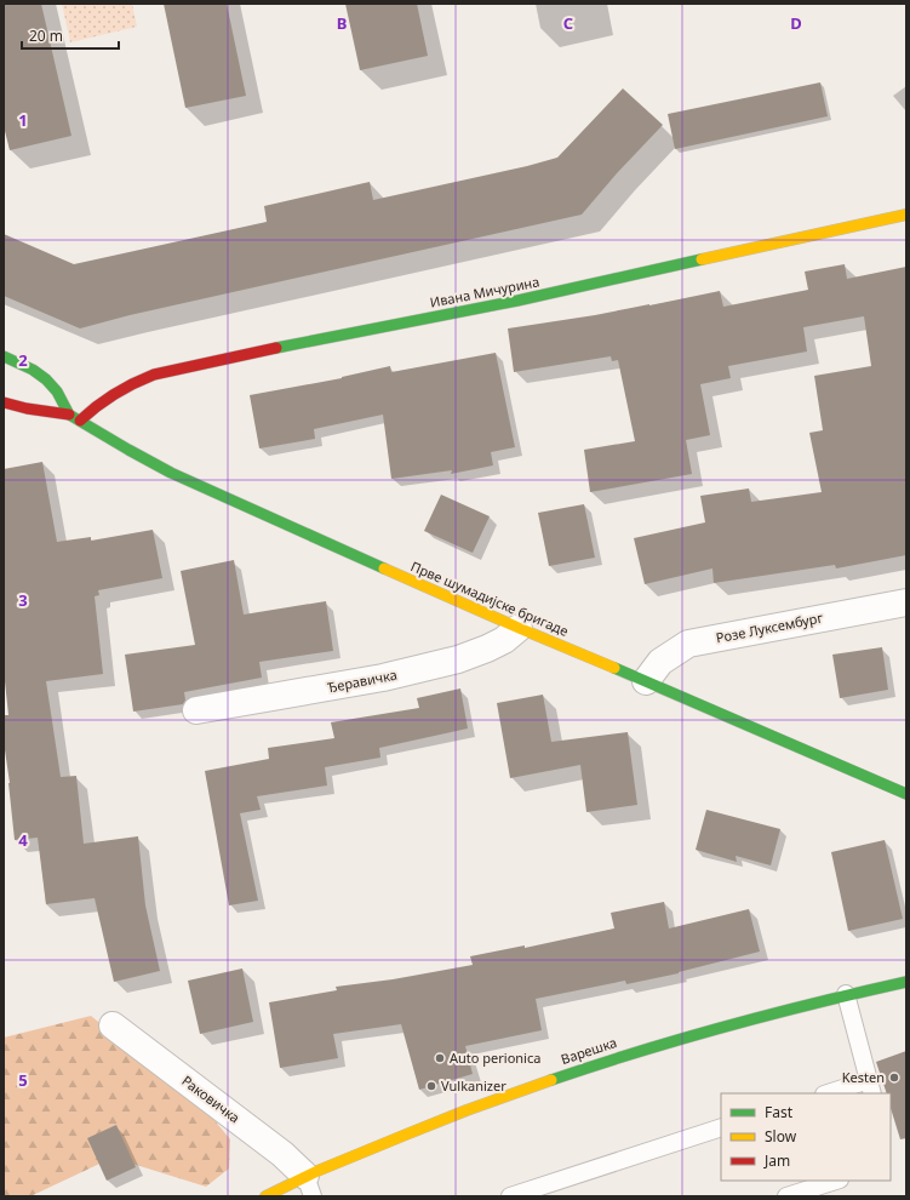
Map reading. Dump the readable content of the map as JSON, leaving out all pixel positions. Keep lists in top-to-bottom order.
{
  "streets": {
    "street": [
      "Ивана Мичурина",
      "Прве шумадијске бригаде",
      "Розе Луксембург",
      "Ђеравичка",
      "Варешка",
      "Раковичка"
    ]
  },
  "crossings": [
    ["Ивана Мичурина", "Прве шумадијске бригаде"],
    ["Прве шумадијске бригаде", "Розе Луксембург"],
    ["Прве шумадијске бригаде", "Ђеравичка"],
    ["Варешка", "Раковичка"]
  ],
  "places": ["Auto perionica", "Kesten", "Vulkanizer"],
  "legend": ["Fast", "Slow", "Jam"],
  "scale_bar": "20 m",
  "grid": {
    "columns": ["B", "C", "D"],
    "rows": [
      "1",
      "2",
      "3",
      "4",
      "5"
    ]
  }
}
